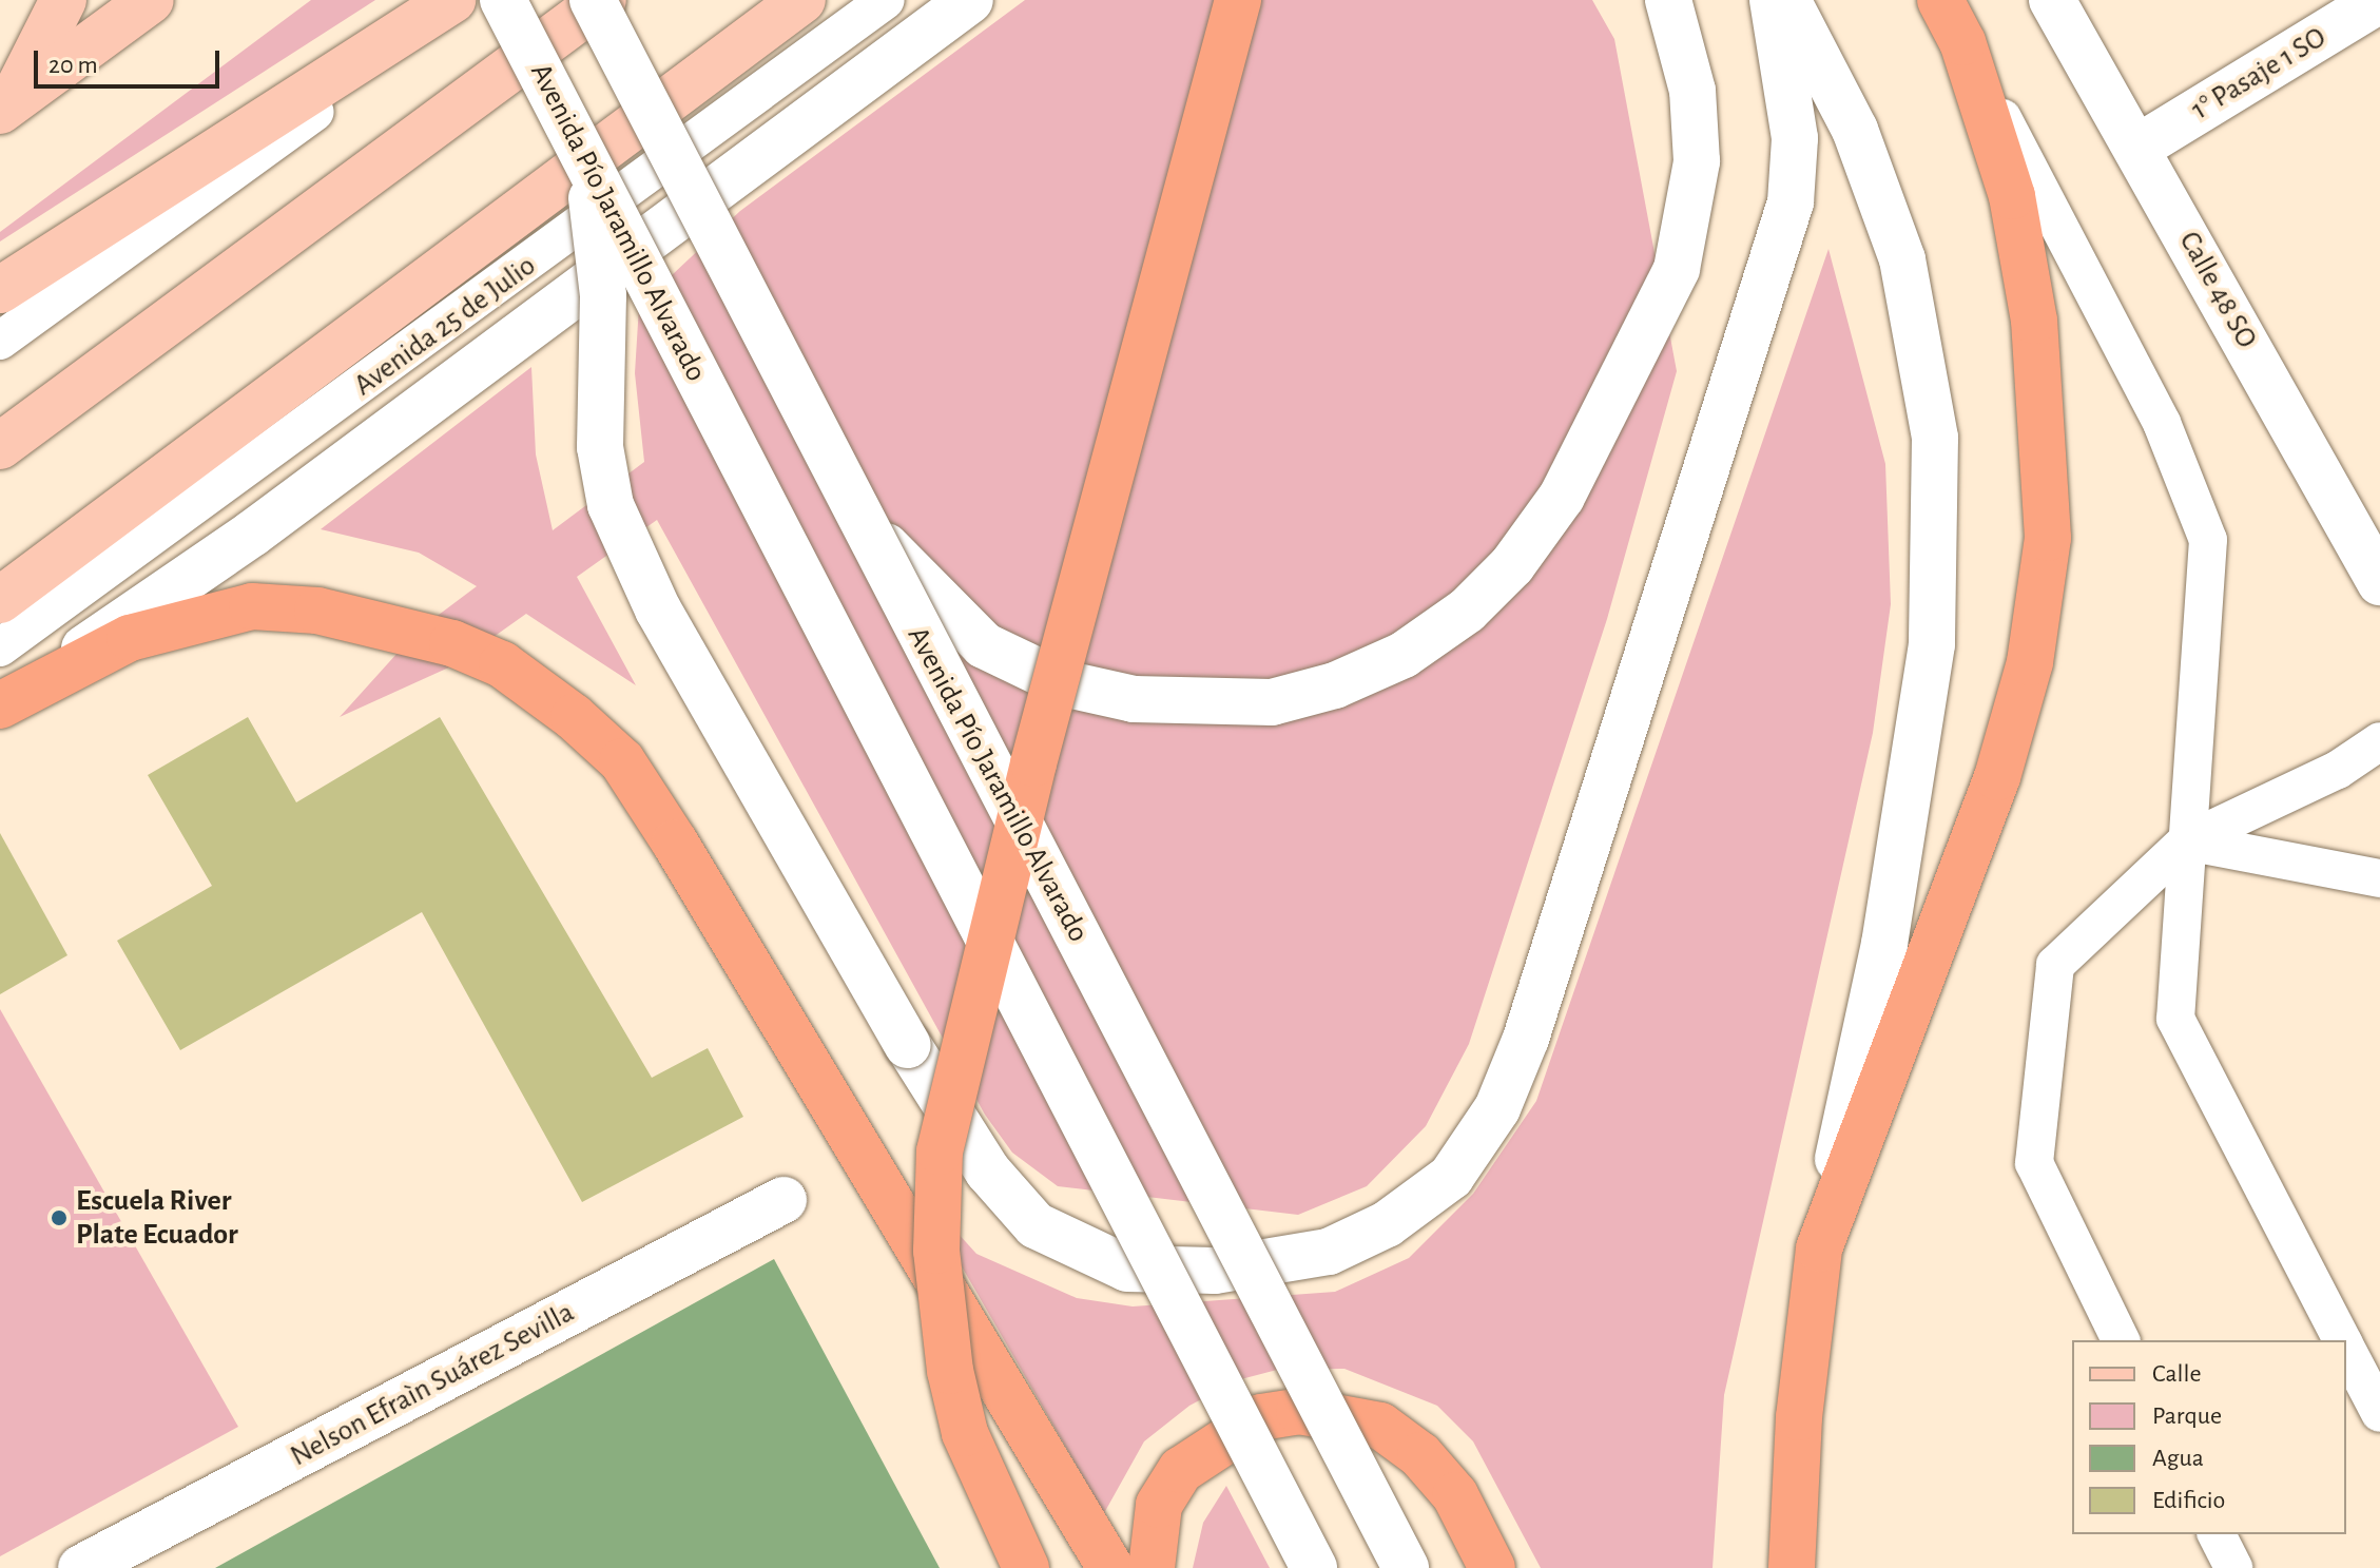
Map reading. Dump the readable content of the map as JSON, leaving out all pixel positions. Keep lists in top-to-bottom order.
{
  "streets": {
    "main road": [
      "1° Pasaje 1 SO",
      "Avenida Pío Jaramillo Alvarado",
      "Calle 48 SO",
      "Avenida 25 de Julio",
      "Nelson Efraìn Suárez Sevilla"
    ]
  },
  "crossings": [
    ["1° Pasaje 1 SO", "Calle 48 SO"]
  ],
  "places": ["Escuela River Plate Ecuador"],
  "legend": [
    "Calle",
    "Parque",
    "Agua",
    "Edificio"
  ],
  "scale_bar": "20 m"
}
